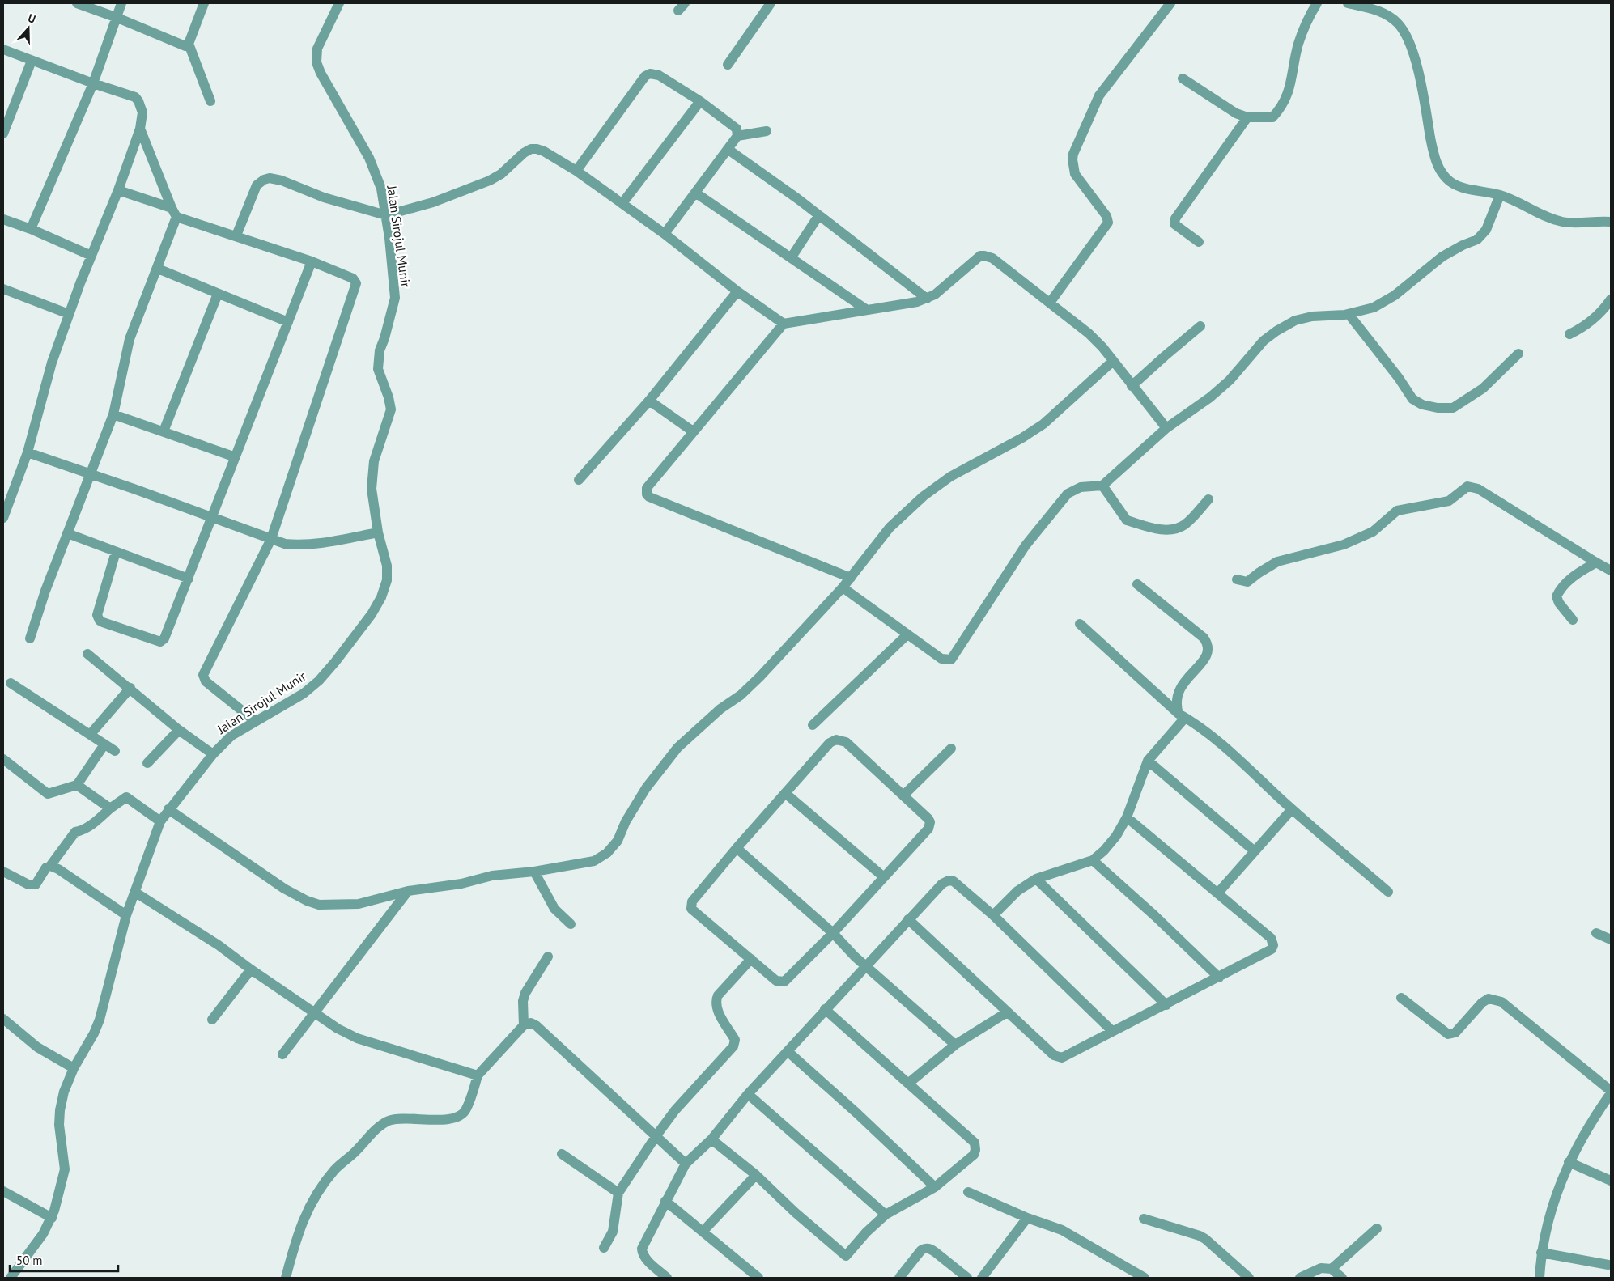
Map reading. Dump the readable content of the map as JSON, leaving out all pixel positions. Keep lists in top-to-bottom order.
{
  "streets": {
    "street": ["Jalan Sirojul Munir"]
  },
  "scale_bar": "50 m",
  "north": "top"
}
